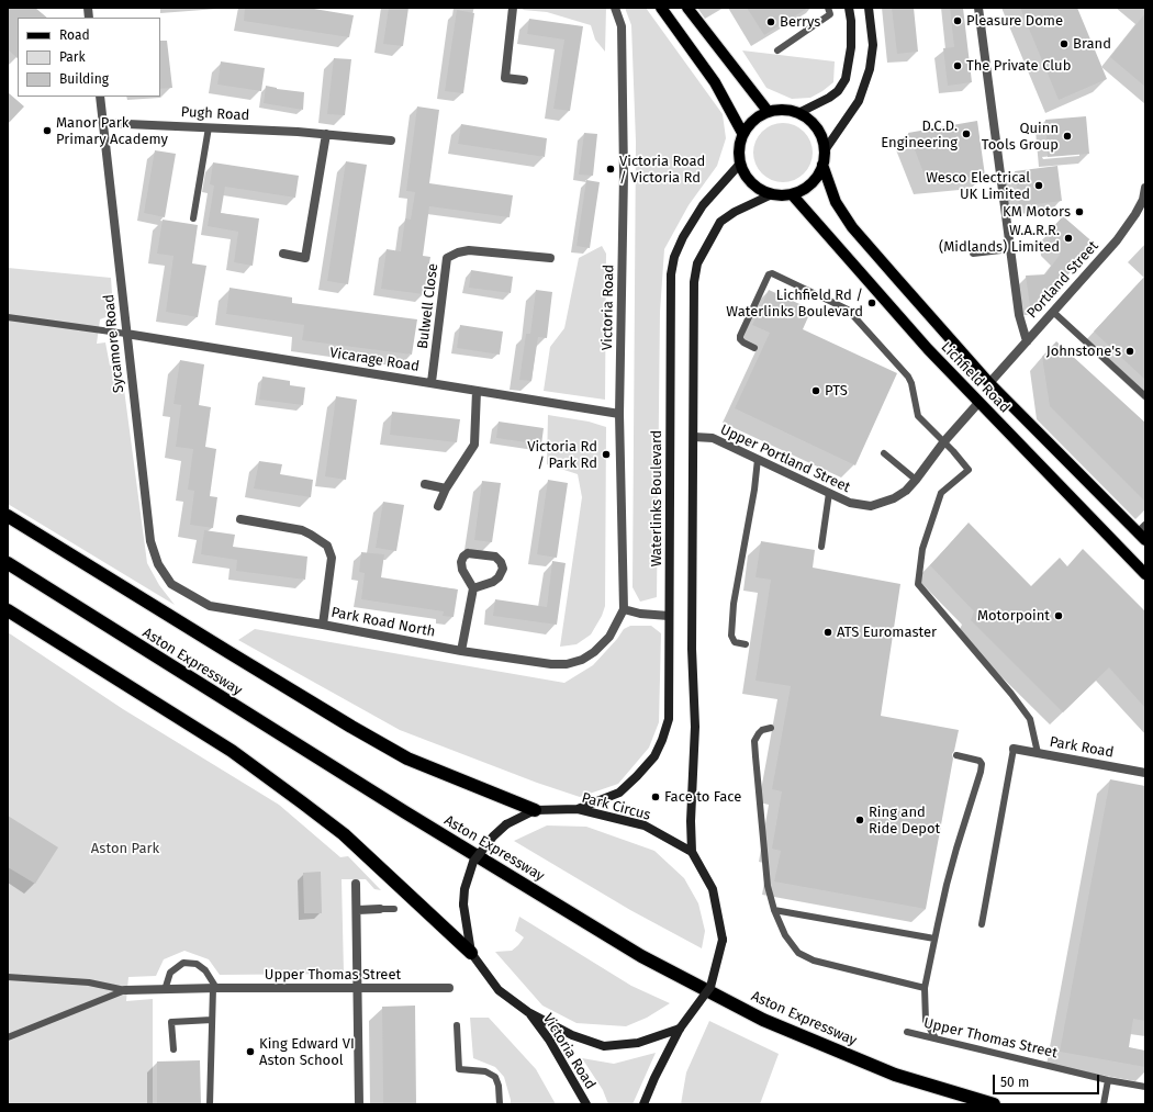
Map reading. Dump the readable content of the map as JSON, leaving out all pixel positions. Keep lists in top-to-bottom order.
{
  "streets": {
    "highway": ["Aston Expressway"],
    "main road": [
      "Victoria Road",
      "Lichfield Road",
      "Waterlinks Boulevard",
      "Park Circus"
    ],
    "street": [
      "Pugh Road",
      "Portland Street",
      "Bulwell Close",
      "Sycamore Road",
      "Vicarage Road",
      "Upper Portland Street",
      "Park Road North",
      "Park Road",
      "Upper Thomas Street"
    ]
  },
  "crossings": [
    ["Pugh Road", "Sycamore Road"],
    ["Portland Street", "Lichfield Road"],
    ["Bulwell Close", "Vicarage Road"],
    ["Victoria Road", "Vicarage Road"],
    ["Victoria Road", "Park Road North"],
    ["Victoria Road", "Park Circus"],
    ["Sycamore Road", "Vicarage Road"],
    ["Sycamore Road", "Park Road North"],
    ["Lichfield Road", "Upper Portland Street"],
    ["Lichfield Road", "Waterlinks Boulevard"],
    ["Waterlinks Boulevard", "Park Circus"]
  ],
  "parks": ["Aston Park"],
  "places": [
    "Pleasure Dome",
    "Berrys",
    "Brand",
    "The Private Club",
    "Manor Park Primary Academy",
    "D.C.D. Engineering",
    "Quinn Tools Group",
    "Victoria Road / Victoria Rd",
    "Wesco Electrical UK Limited",
    "KM Motors",
    "W.A.R.R. (Midlands) Limited",
    "Lichfield Rd / Waterlinks Boulevard",
    "Johnstone's",
    "PTS",
    "Victoria Rd / Park Rd",
    "Motorpoint",
    "ATS Euromaster",
    "Face to Face",
    "Ring and Ride Depot",
    "King Edward VI Aston School"
  ],
  "legend": ["Road", "Park", "Building"],
  "scale_bar": "50 m"
}
